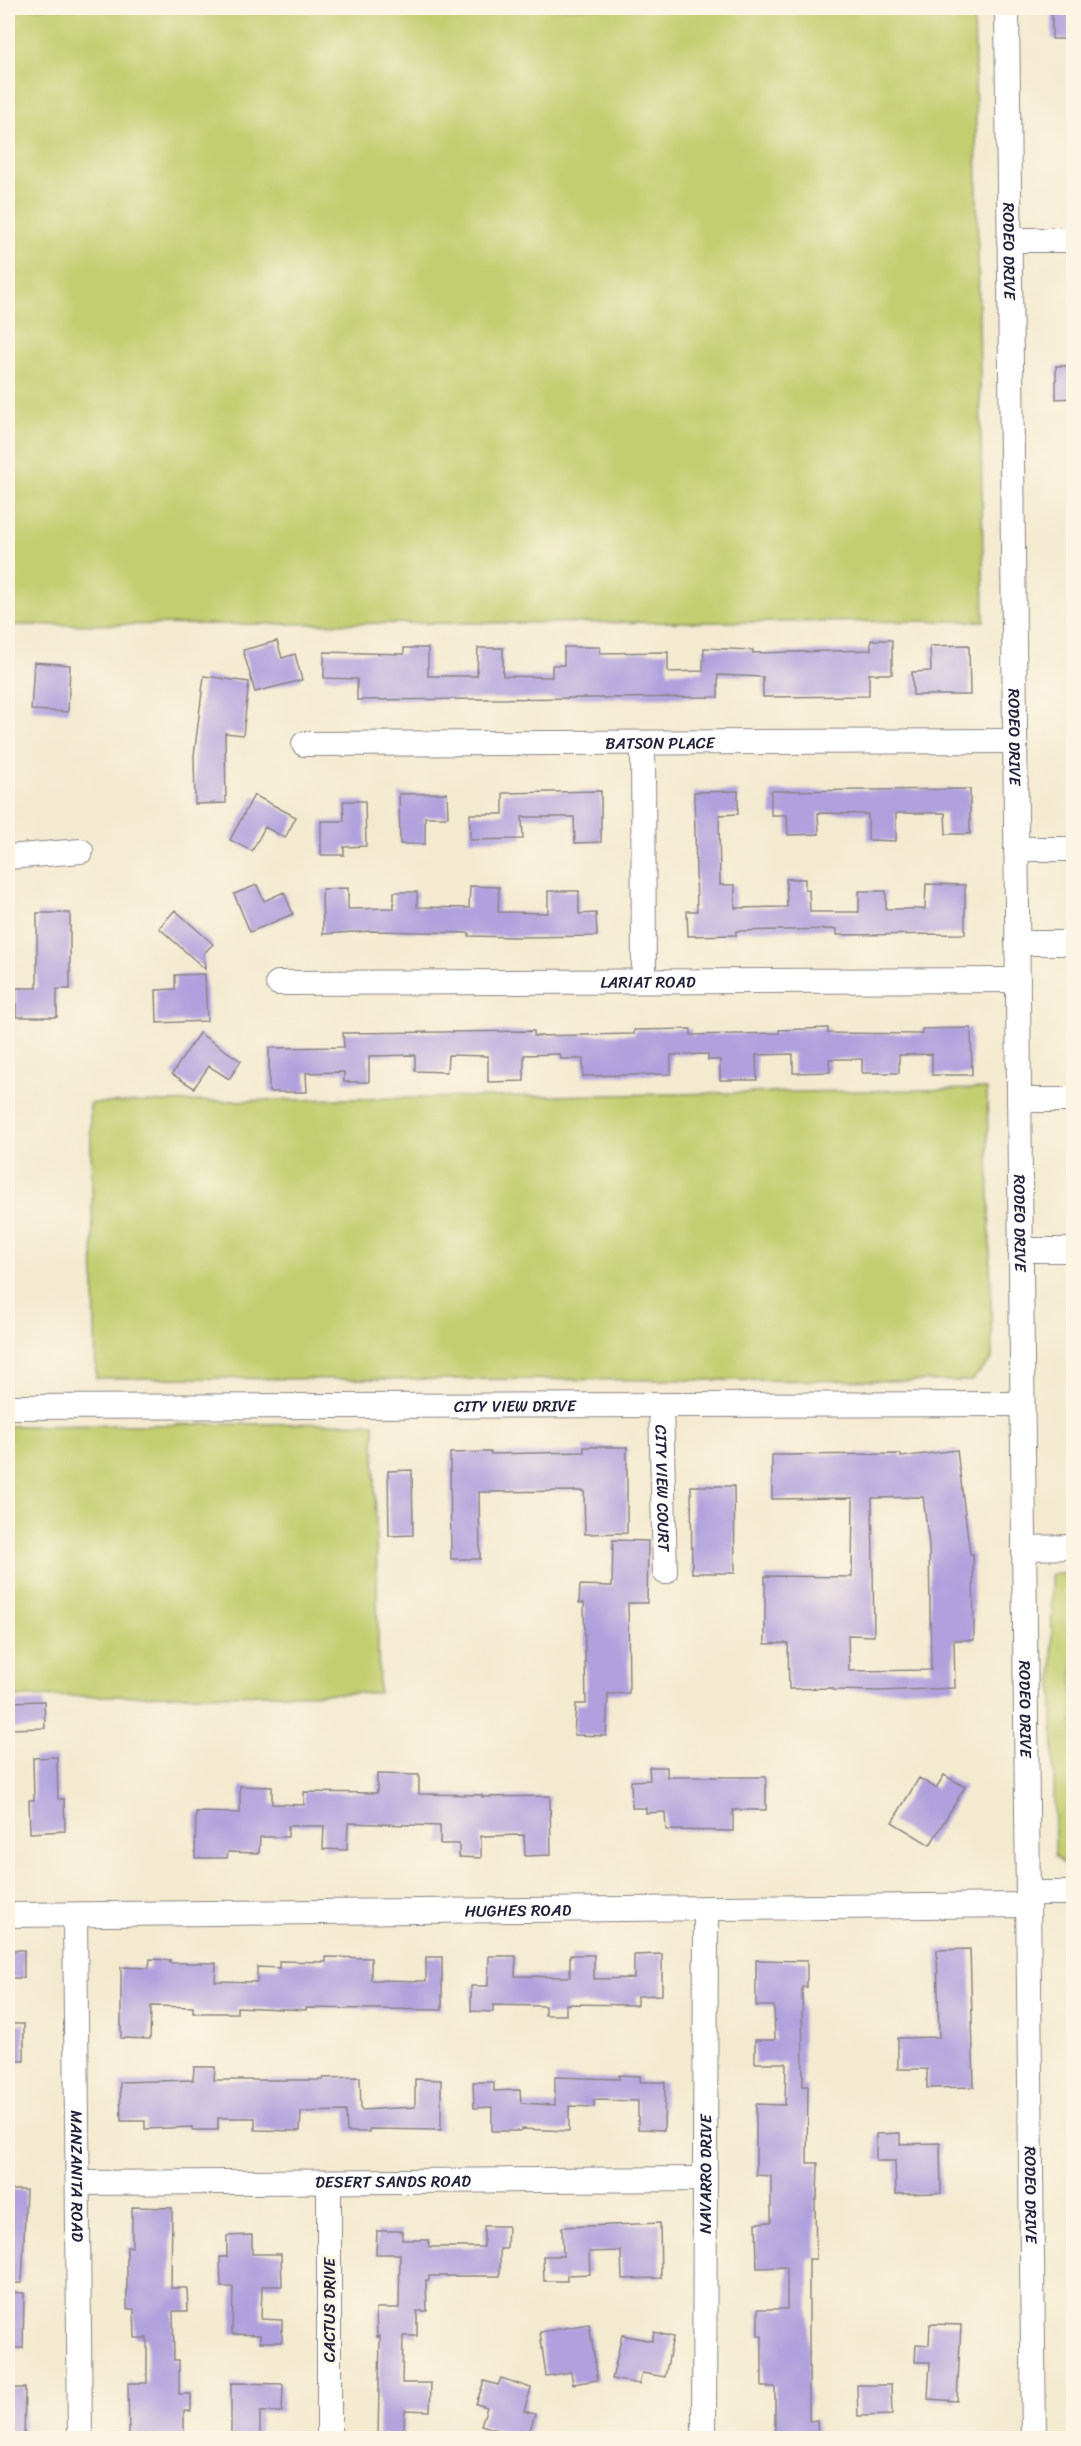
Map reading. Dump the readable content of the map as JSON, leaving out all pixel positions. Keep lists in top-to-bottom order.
{
  "streets": {
    "street": [
      "RODEO DRIVE",
      "BATSON PLACE",
      "LARIAT ROAD",
      "CITY VIEW DRIVE",
      "CITY VIEW COURT",
      "HUGHES ROAD",
      "NAVARRO DRIVE",
      "MANZANITA ROAD",
      "DESERT SANDS ROAD",
      "CACTUS DRIVE"
    ]
  },
  "crossings": [
    ["RODEO DRIVE", "BATSON PLACE"],
    ["RODEO DRIVE", "LARIAT ROAD"],
    ["RODEO DRIVE", "CITY VIEW DRIVE"],
    ["RODEO DRIVE", "HUGHES ROAD"],
    ["CITY VIEW DRIVE", "CITY VIEW COURT"],
    ["HUGHES ROAD", "NAVARRO DRIVE"],
    ["HUGHES ROAD", "MANZANITA ROAD"],
    ["NAVARRO DRIVE", "DESERT SANDS ROAD"],
    ["MANZANITA ROAD", "DESERT SANDS ROAD"],
    ["DESERT SANDS ROAD", "CACTUS DRIVE"]
  ]
}
